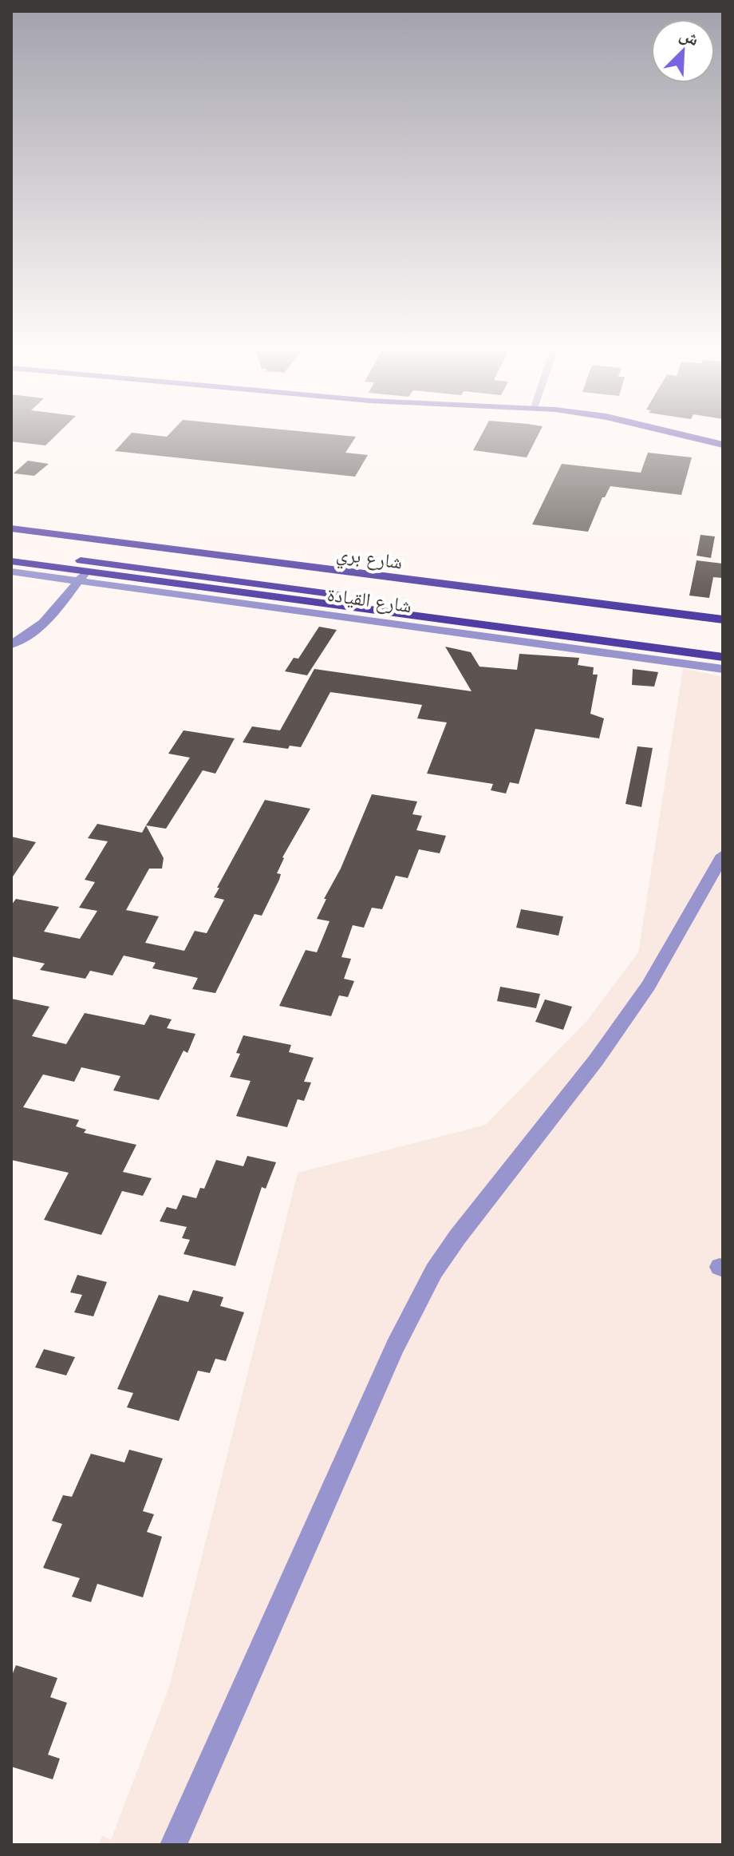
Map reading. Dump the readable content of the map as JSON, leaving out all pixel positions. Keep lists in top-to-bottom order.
{
  "streets": {
    "main road": ["شارع بري", "شارع القيادة"]
  },
  "north": "top right"
}
